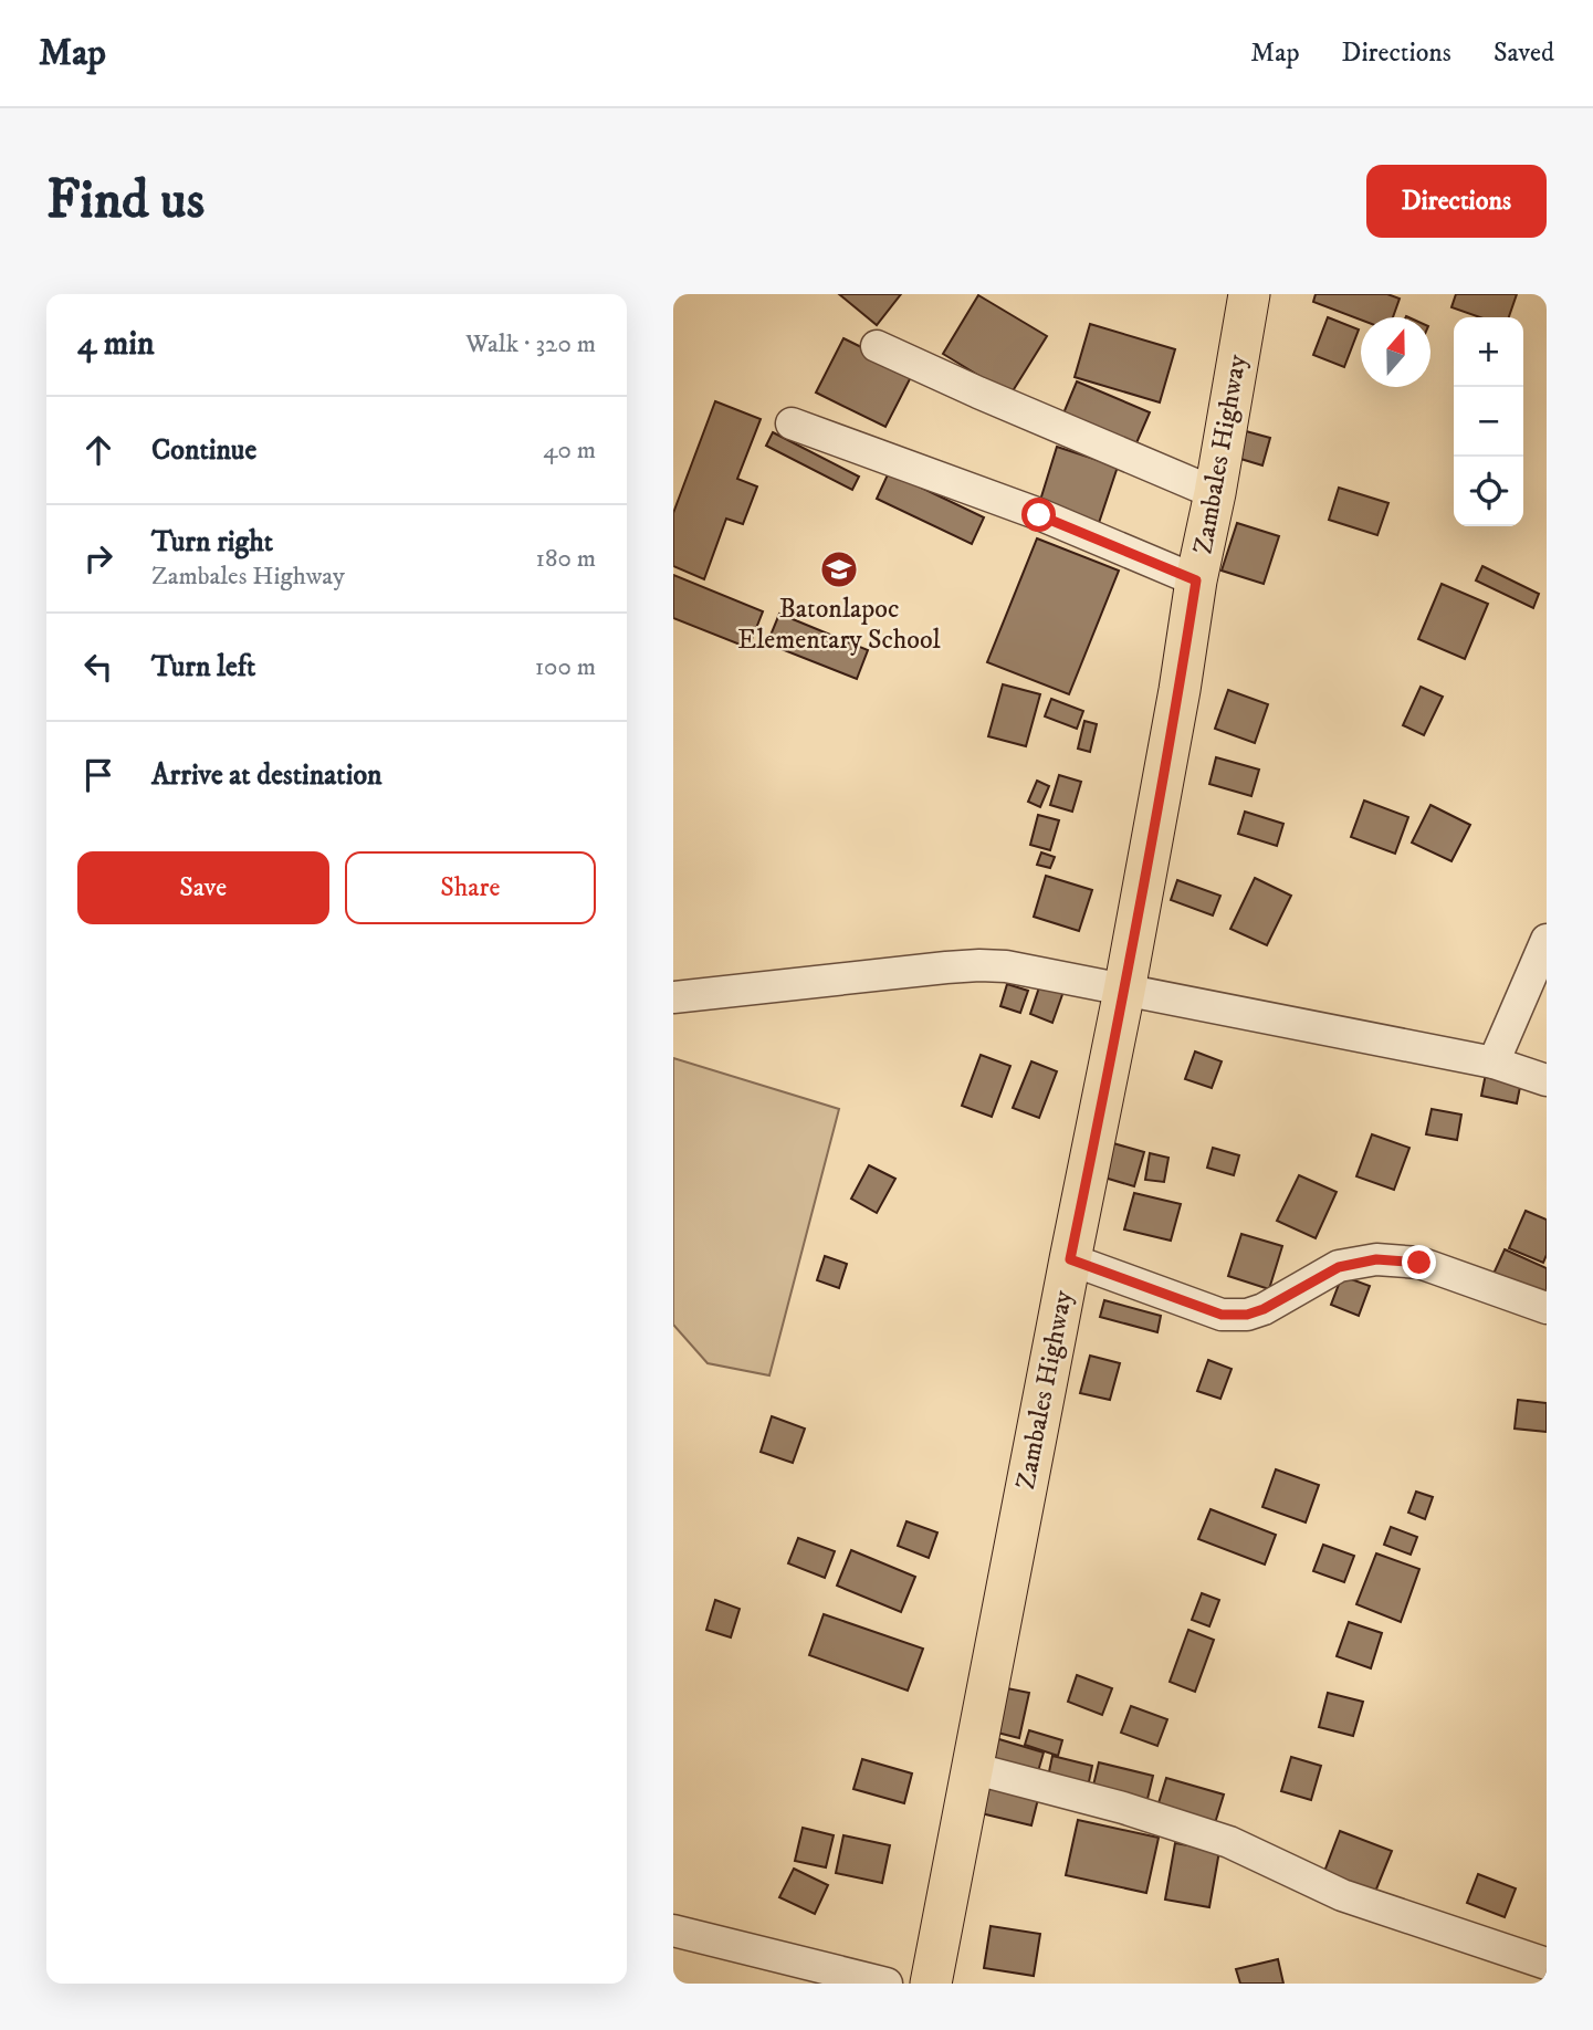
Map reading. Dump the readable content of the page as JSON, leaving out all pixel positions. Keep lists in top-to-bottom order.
{
  "streets": {
    "main road": ["Zambales Highway"]
  },
  "places": {
    "school or university": ["Batonlapoc Elementary School"]
  },
  "north": "top",
  "page": {
    "header": "Map",
    "nav": ["Map", "Directions", "Saved"],
    "buttons": [
      "Directions",
      ["Save", "Share"]
    ],
    "title": "Find us",
    "heading": ["4 min", "Walk · 320 m"],
    "map_buttons": ["+", "−"],
    "list": [
      ["Continue", "40 m"],
      ["Turn right", "Zambales Highway", "180 m"],
      ["Turn left", "100 m"],
      "Arrive at destination"
    ]
  }
}
